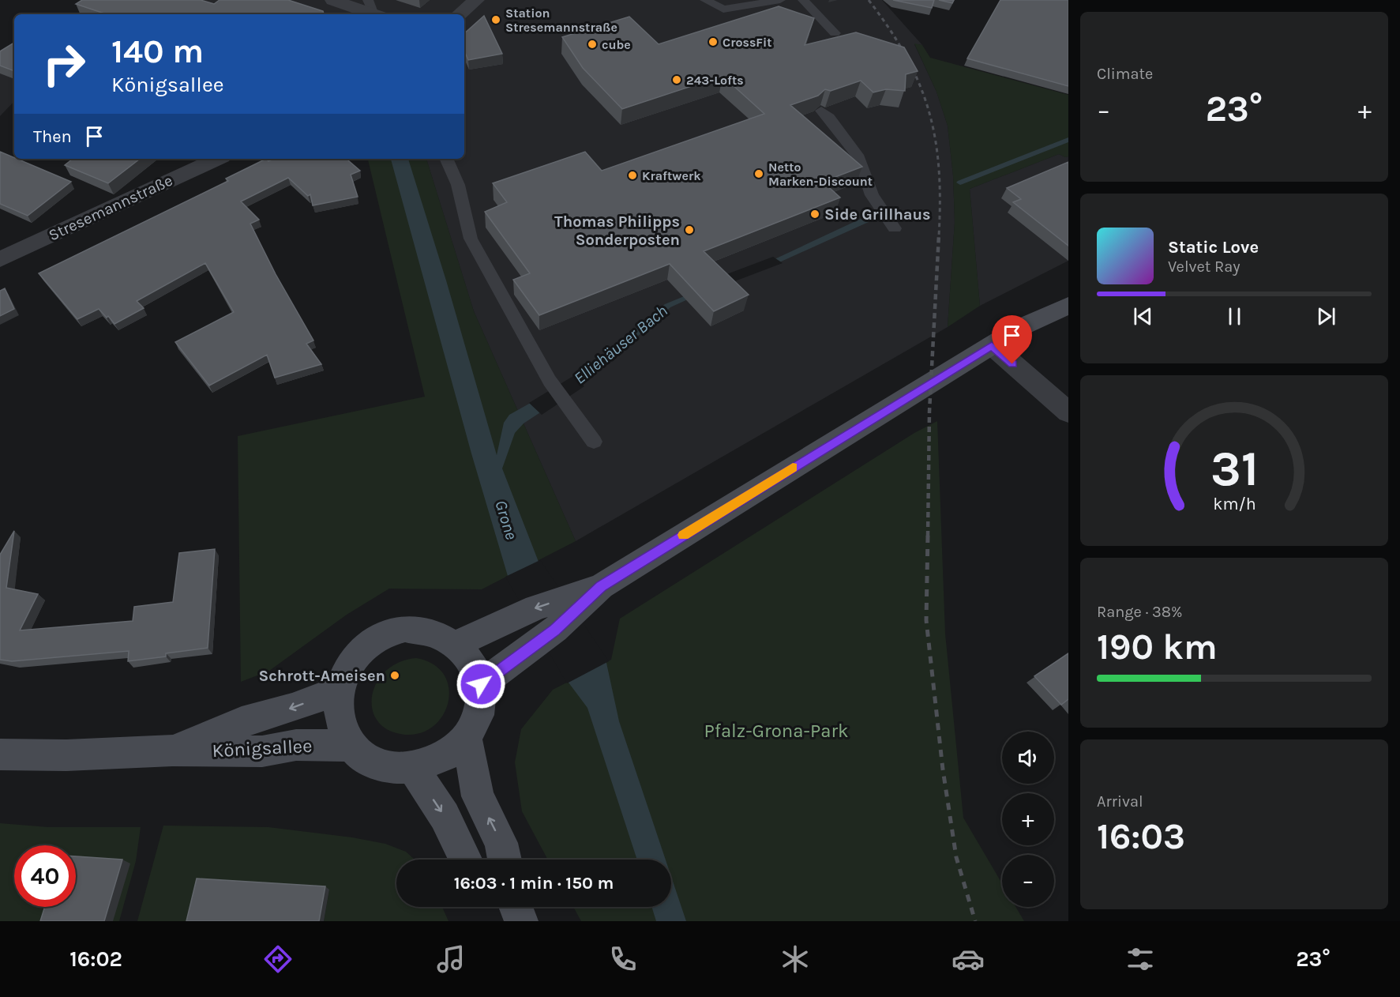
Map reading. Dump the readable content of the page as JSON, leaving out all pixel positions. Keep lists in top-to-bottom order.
{
  "streets": {
    "street": ["Stresemannstraße", "Königsallee"]
  },
  "water": ["Elliehäuser Bach", "Grone"],
  "parks": ["Pfalz-Grona-Park"],
  "places": [
    "Station Stresemannstraße",
    "CrossFit",
    "cube",
    "243-Lofts",
    "Netto Marken-Discount",
    "Kraftwerk",
    "Side Grillhaus",
    "Thomas Philipps Sonderposten",
    "Schrott-Ameisen"
  ],
  "page": {
    "tile": [
      "Climate",
      ["Range · 38%", "190 km"],
      ["Arrival", "16:03"]
    ],
    "turn": ["140 m", "Königsallee"],
    "heat": ["−", "23°", "+"],
    "then": "Then",
    "song": ["Static Love", "Velvet Ray"],
    "map_buttons": ["+", "−"],
    "limit": "40",
    "trip": "16:03 · 1 min · 150 m",
    "tabs": ["16:02", "23°"],
    "gauge": ["31", "km/h"]
  }
}
